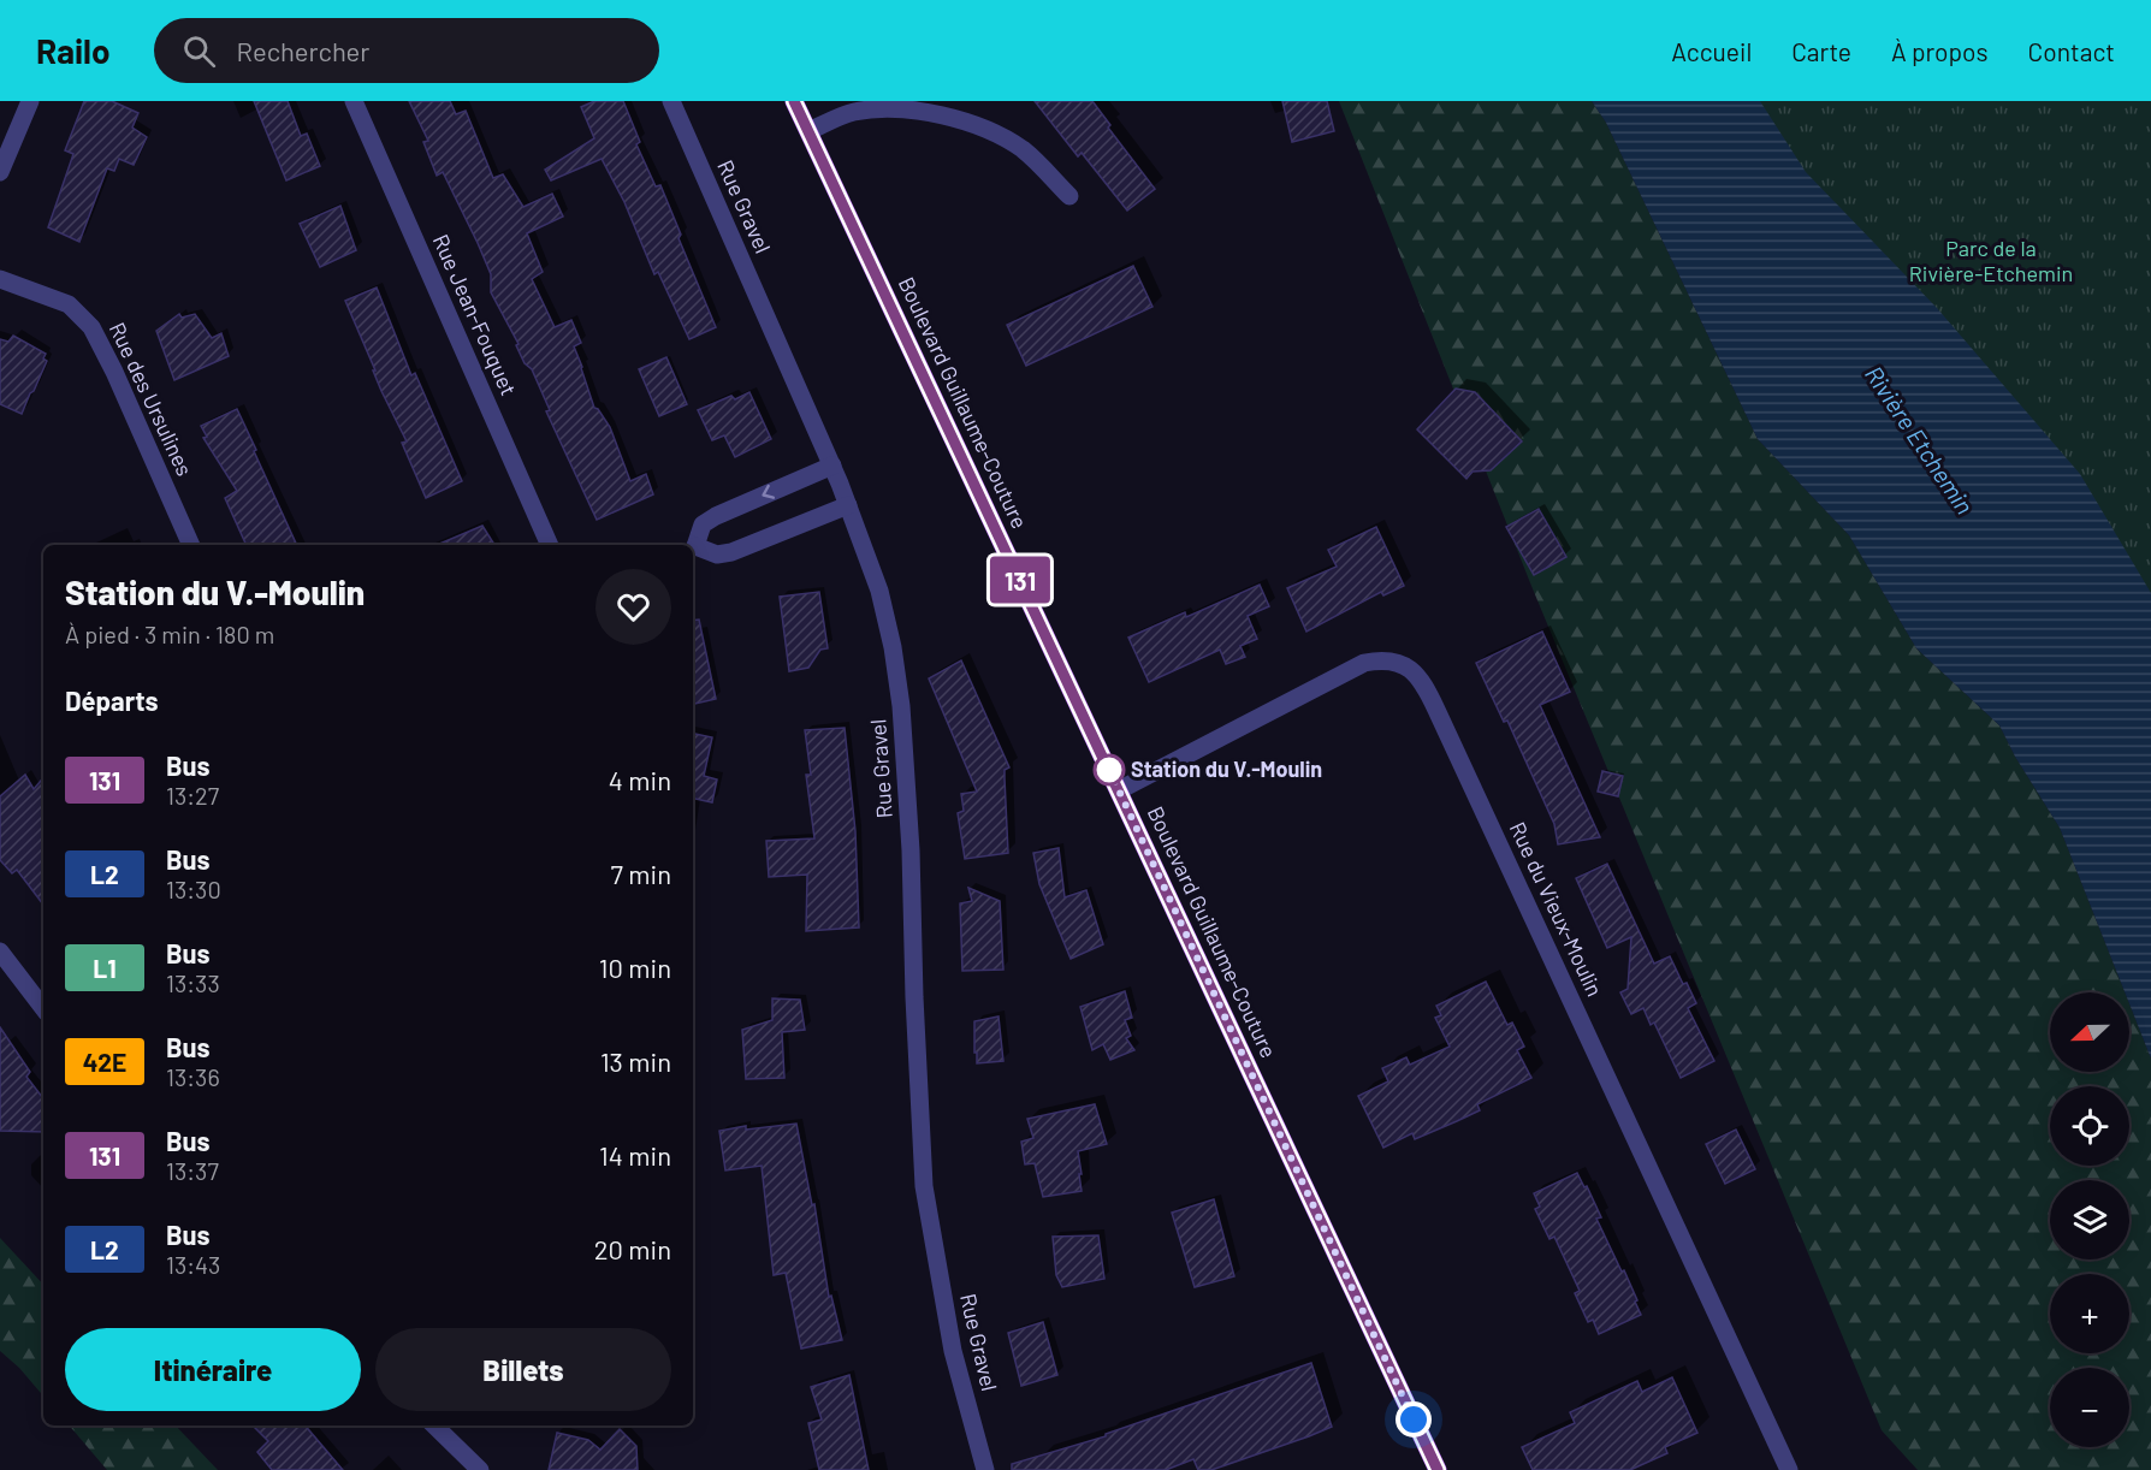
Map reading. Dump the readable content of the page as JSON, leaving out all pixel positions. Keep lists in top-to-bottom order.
{
  "streets": {
    "main road": ["Boulevard Guillaume-Couture"],
    "street": [
      "Rue Gravel",
      "Rue Jean-Fouquet",
      "Rue des Ursulines",
      "Rue du Vieux-Moulin"
    ]
  },
  "crossings": [
    ["Boulevard Guillaume-Couture", "Rue du Vieux-Moulin"]
  ],
  "water": ["Rivière Etchemin"],
  "parks": ["Parc de la Rivière-Etchemin"],
  "places": ["Station du V.-Moulin"],
  "lines": ["bus line 131"],
  "north": "left",
  "page": {
    "header": "Railo",
    "search": "Rechercher",
    "nav": [
      "Accueil",
      "Carte",
      "À propos",
      "Contact"
    ],
    "on_map": "131",
    "heading": [
      ["Station du V.-Moulin", "À pied · 3 min · 180 m"],
      "Départs"
    ],
    "list": [
      {
        "mark": "131",
        "name": "Bus",
        "note": "13:27",
        "value": "4 min"
      },
      {
        "mark": "L2",
        "name": "Bus",
        "note": "13:30",
        "value": "7 min"
      },
      {
        "mark": "L1",
        "name": "Bus",
        "note": "13:33",
        "value": "10 min"
      },
      {
        "mark": "42E",
        "name": "Bus",
        "note": "13:36",
        "value": "13 min"
      },
      {
        "mark": "131",
        "name": "Bus",
        "note": "13:37",
        "value": "14 min"
      },
      {
        "mark": "L2",
        "name": "Bus",
        "note": "13:43",
        "value": "20 min"
      }
    ],
    "map_buttons": ["+", "−"],
    "buttons": ["Itinéraire", "Billets"]
  }
}
